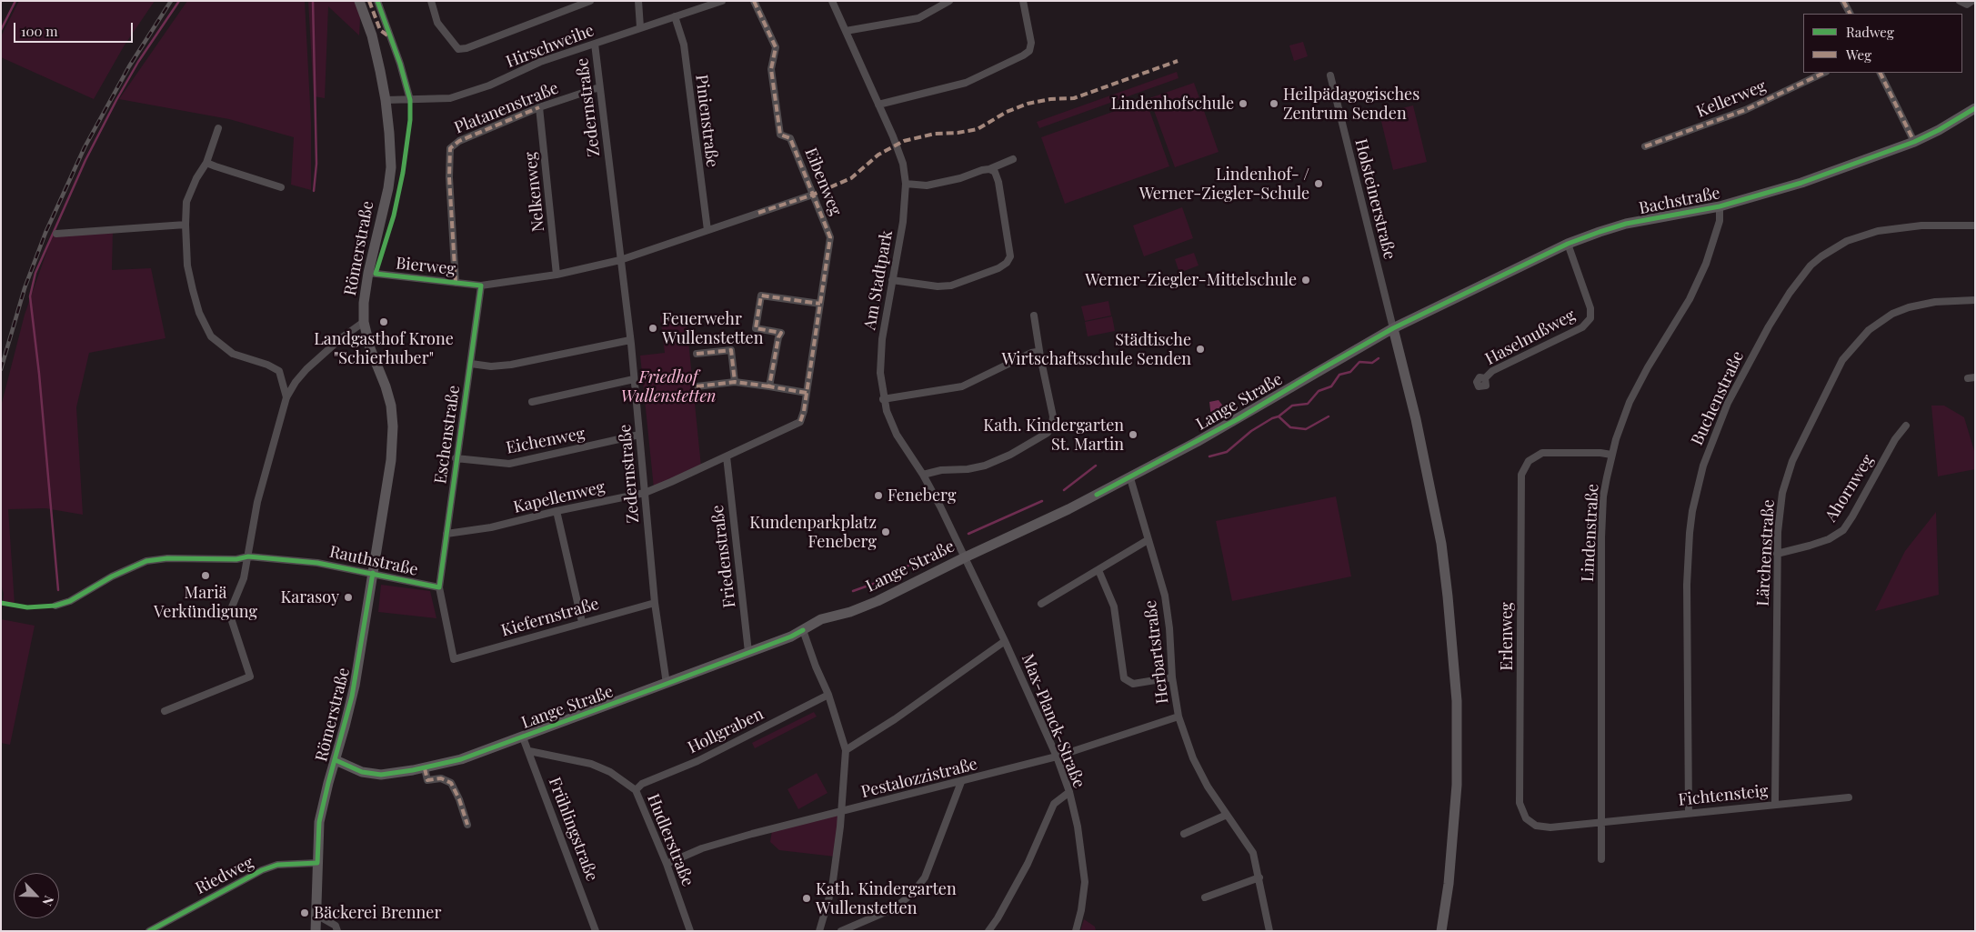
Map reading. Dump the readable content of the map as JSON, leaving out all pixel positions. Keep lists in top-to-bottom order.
{
  "streets": {
    "street": [
      "Hirschweihe",
      "Kellerweg",
      "Zedernstraße",
      "Platanenstraße",
      "Pinienstraße",
      "Eibenweg",
      "Nelkenweg",
      "Holsteinerstraße",
      "Bachstraße",
      "Römerstraße",
      "Bierweg",
      "Am Stadtpark",
      "Haselnußweg",
      "Buchenstraße",
      "Lange Straße",
      "Eschenstraße",
      "Eichenweg",
      "Ahornweg",
      "Kapellenweg",
      "Lindenstraße",
      "Lärchenstraße",
      "Friedenstraße",
      "Rauthstraße",
      "Kiefernstraße",
      "Erlenweg",
      "Herbartstraße",
      "Max-Planck-Straße",
      "Hollgraben",
      "Pestalozzistraße",
      "Fichtensteig",
      "Frühlingstraße",
      "Hudlerstraße",
      "Riedweg"
    ]
  },
  "crossings": [
    ["Hirschweihe", "Zedernstraße"],
    ["Hirschweihe", "Pinienstraße"],
    ["Hirschweihe", "Römerstraße"],
    ["Zedernstraße", "Platanenstraße"],
    ["Zedernstraße", "Bierweg"],
    ["Zedernstraße", "Lange Straße"],
    ["Zedernstraße", "Eichenweg"],
    ["Zedernstraße", "Kapellenweg"],
    ["Zedernstraße", "Kiefernstraße"],
    ["Platanenstraße", "Nelkenweg"],
    ["Platanenstraße", "Bierweg"],
    ["Pinienstraße", "Bierweg"],
    ["Eibenweg", "Bierweg"],
    ["Eibenweg", "Kapellenweg"],
    ["Nelkenweg", "Bierweg"],
    ["Holsteinerstraße", "Bachstraße"],
    ["Holsteinerstraße", "Lange Straße"],
    ["Bachstraße", "Haselnußweg"],
    ["Bachstraße", "Lange Straße"],
    ["Bachstraße", "Lindenstraße"],
    ["Römerstraße", "Bierweg"],
    ["Römerstraße", "Lange Straße"],
    ["Römerstraße", "Rauthstraße"],
    ["Römerstraße", "Riedweg"],
    ["Bierweg", "Eschenstraße"],
    ["Am Stadtpark", "Lange Straße"],
    ["Am Stadtpark", "Max-Planck-Straße"],
    ["Buchenstraße", "Fichtensteig"],
    ["Lange Straße", "Friedenstraße"],
    ["Lange Straße", "Herbartstraße"],
    ["Lange Straße", "Max-Planck-Straße"],
    ["Lange Straße", "Frühlingstraße"],
    ["Eschenstraße", "Eichenweg"],
    ["Eschenstraße", "Kapellenweg"],
    ["Eschenstraße", "Rauthstraße"],
    ["Eschenstraße", "Kiefernstraße"],
    ["Ahornweg", "Lärchenstraße"],
    ["Kapellenweg", "Friedenstraße"],
    ["Lindenstraße", "Erlenweg"],
    ["Lindenstraße", "Fichtensteig"],
    ["Lärchenstraße", "Fichtensteig"],
    ["Erlenweg", "Fichtensteig"],
    ["Herbartstraße", "Pestalozzistraße"],
    ["Max-Planck-Straße", "Pestalozzistraße"],
    ["Hollgraben", "Hudlerstraße"],
    ["Pestalozzistraße", "Hudlerstraße"],
    ["Frühlingstraße", "Hudlerstraße"]
  ],
  "parks": ["Friedhof Wullenstetten"],
  "places": [
    "Lindenhofschule",
    "Heilpädagogisches Zentrum Senden",
    "Lindenhof- / Werner-Ziegler-Schule",
    "Werner-Ziegler-Mittelschule",
    "Landgasthof Krone \"Schierhuber\"",
    "Feuerwehr Wullenstetten",
    "Städtische Wirtschaftsschule Senden",
    "Kath. Kindergarten St. Martin",
    "Feneberg",
    "Kundenparkplatz Feneberg",
    "Mariä Verkündigung",
    "Karasoy",
    "Kath. Kindergarten Wullenstetten",
    "Bäckerei Brenner"
  ],
  "legend": ["Radweg", "Weg"],
  "scale_bar": "100 m",
  "north": "bottom right"
}
